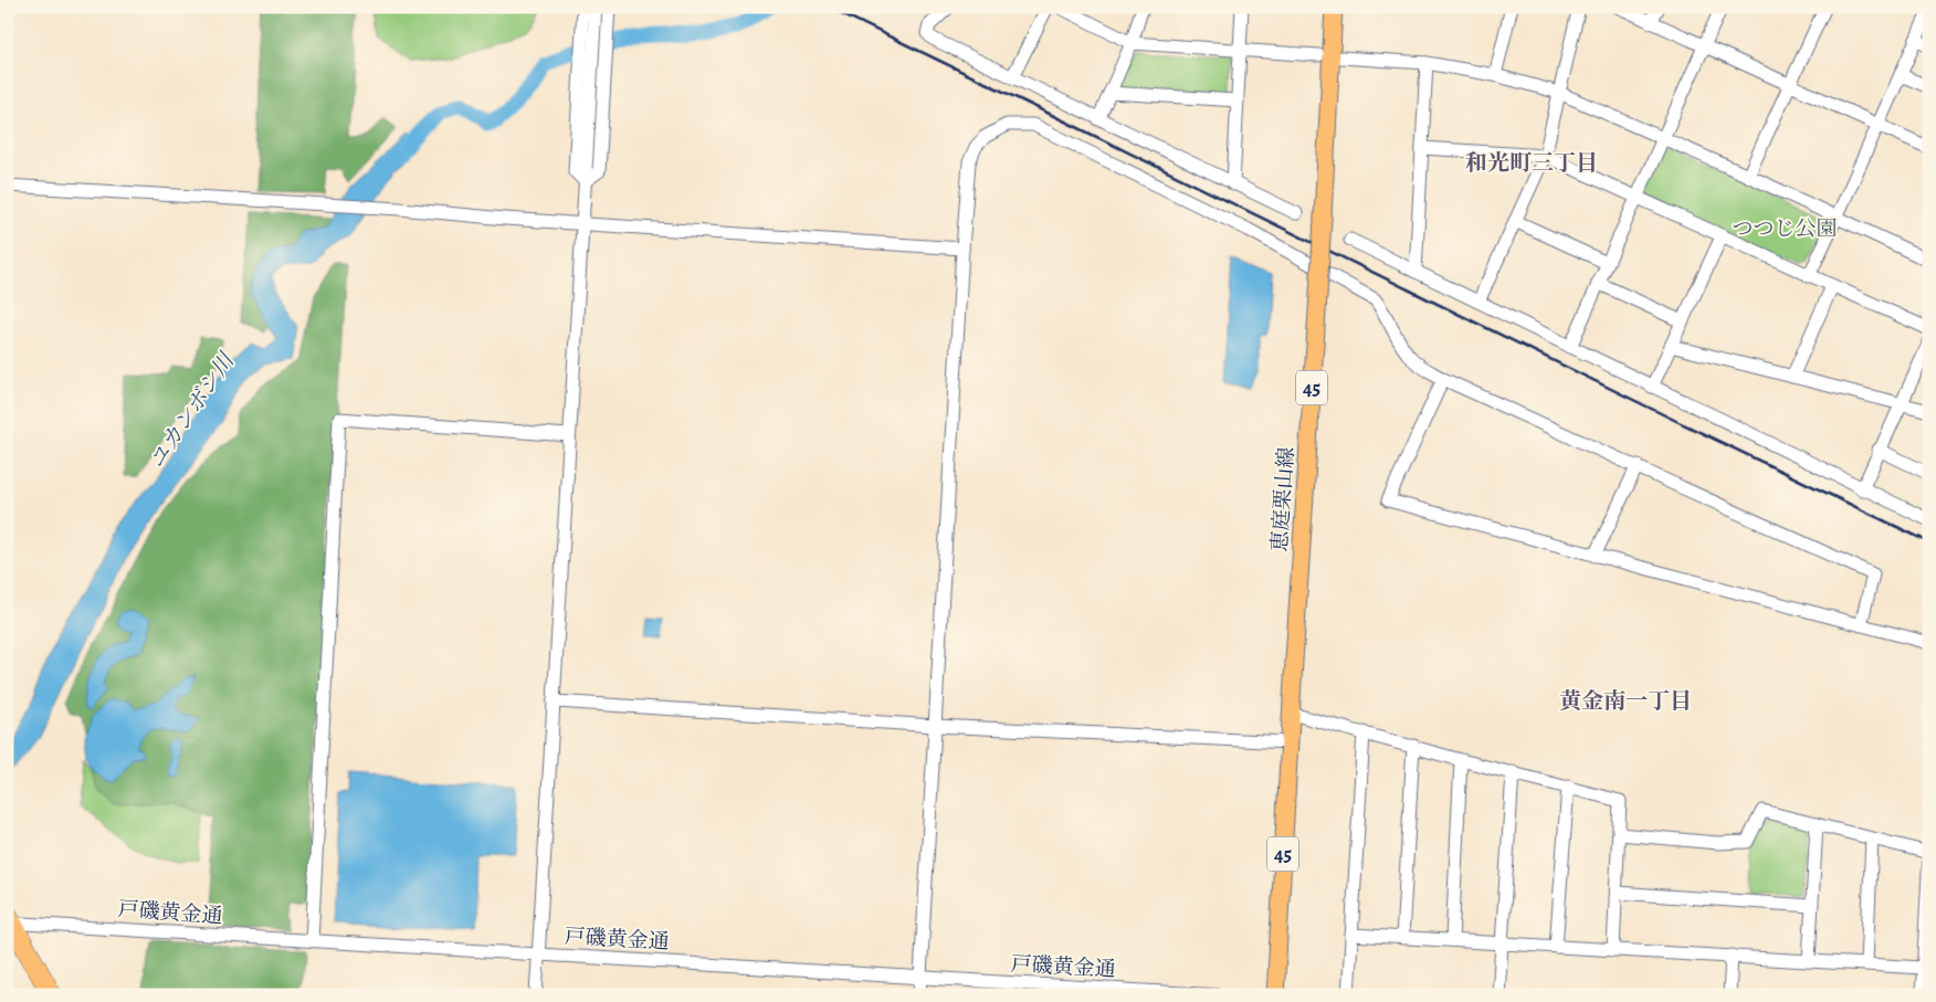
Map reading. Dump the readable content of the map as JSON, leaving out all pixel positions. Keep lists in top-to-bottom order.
{
  "streets": {
    "main road": ["45", "恵庭栗山線"],
    "street": ["戸磯黄金通"]
  },
  "districts": ["和光町三丁目", "黄金南一丁目"],
  "water": ["ユカンボシ川"],
  "parks": ["つつじ公園"]
}
